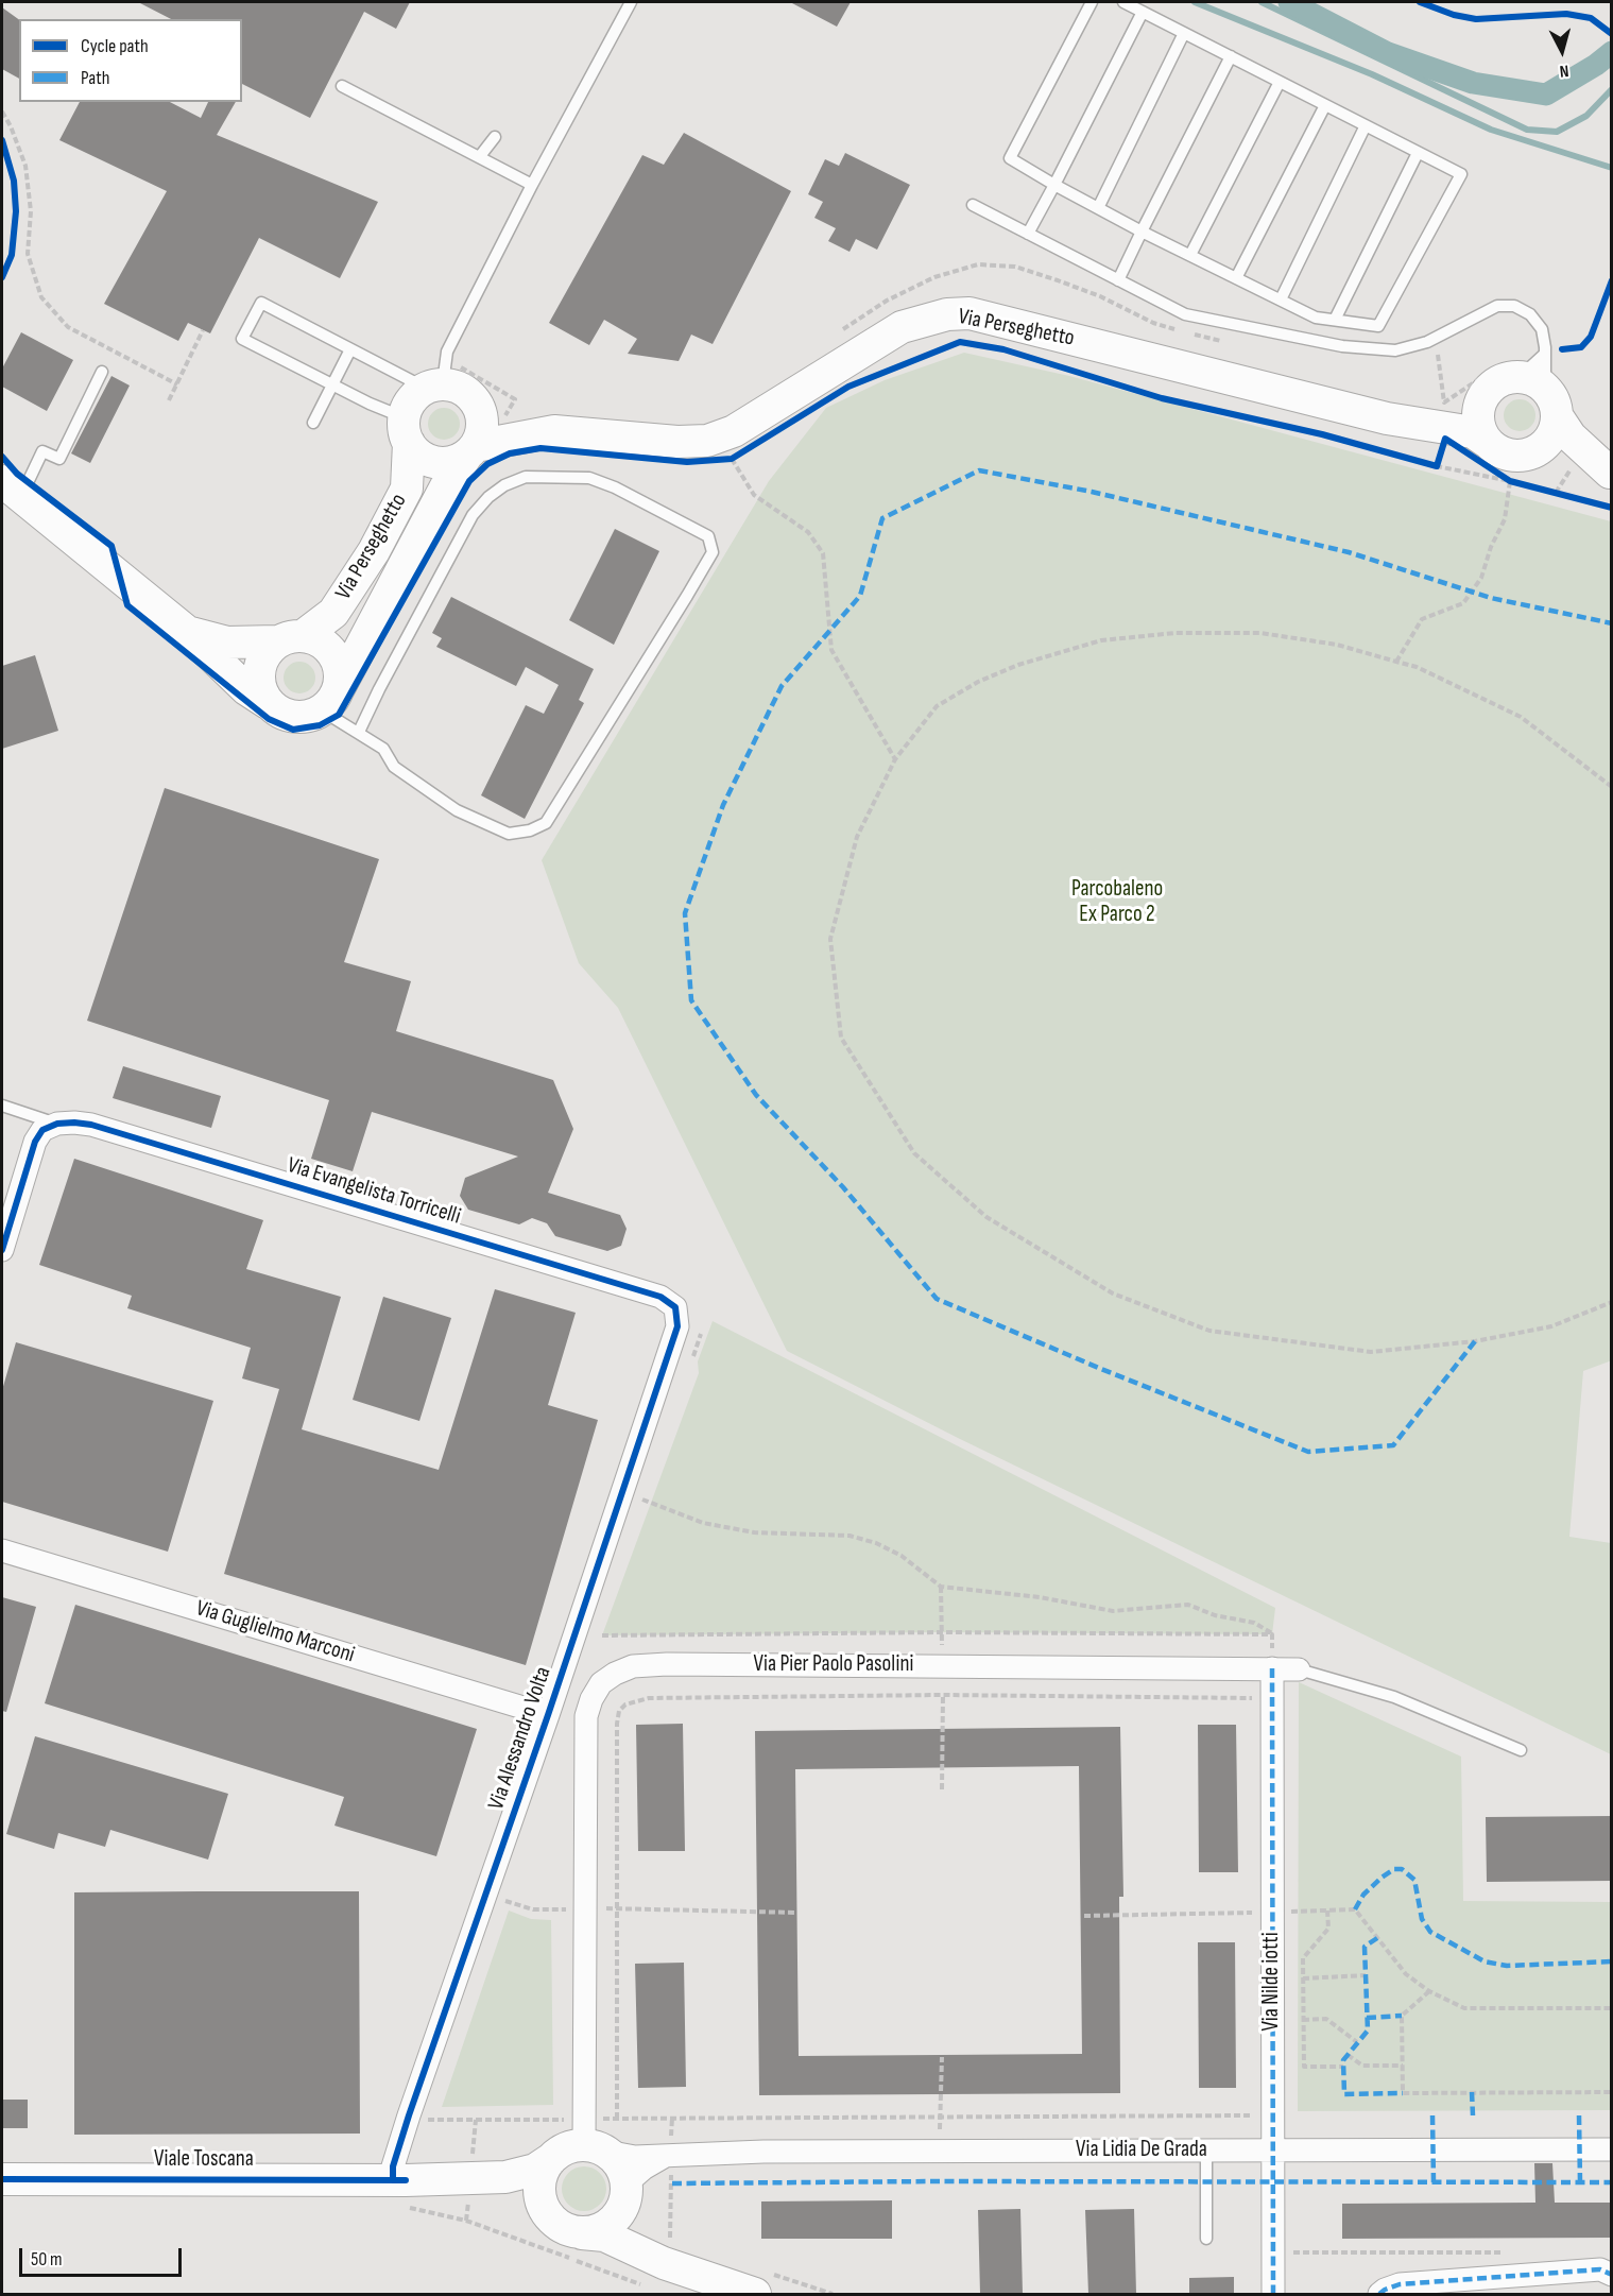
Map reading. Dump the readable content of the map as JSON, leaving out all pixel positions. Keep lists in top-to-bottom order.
{
  "streets": {
    "street": [
      "Via Perseghetto",
      "Via Evangelista Torricelli",
      "Via Guglielmo Marconi",
      "Via Pier Paolo Pasolini",
      "Via Alessandro Volta",
      "Via Nilde iotti",
      "Via Lidia De Grada",
      "Viale Toscana"
    ]
  },
  "crossings": [
    ["Via Evangelista Torricelli", "Via Alessandro Volta"],
    ["Via Guglielmo Marconi", "Via Alessandro Volta"],
    ["Via Pier Paolo Pasolini", "Via Nilde iotti"],
    ["Via Pier Paolo Pasolini", "Via Lidia De Grada"],
    ["Via Pier Paolo Pasolini", "Viale Toscana"],
    ["Via Alessandro Volta", "Viale Toscana"],
    ["Via Nilde iotti", "Via Lidia De Grada"],
    ["Via Lidia De Grada", "Viale Toscana"]
  ],
  "parks": ["Parcobaleno Ex Parco 2"],
  "legend": ["Cycle path", "Path"],
  "scale_bar": "50 m",
  "north": "bottom"
}
